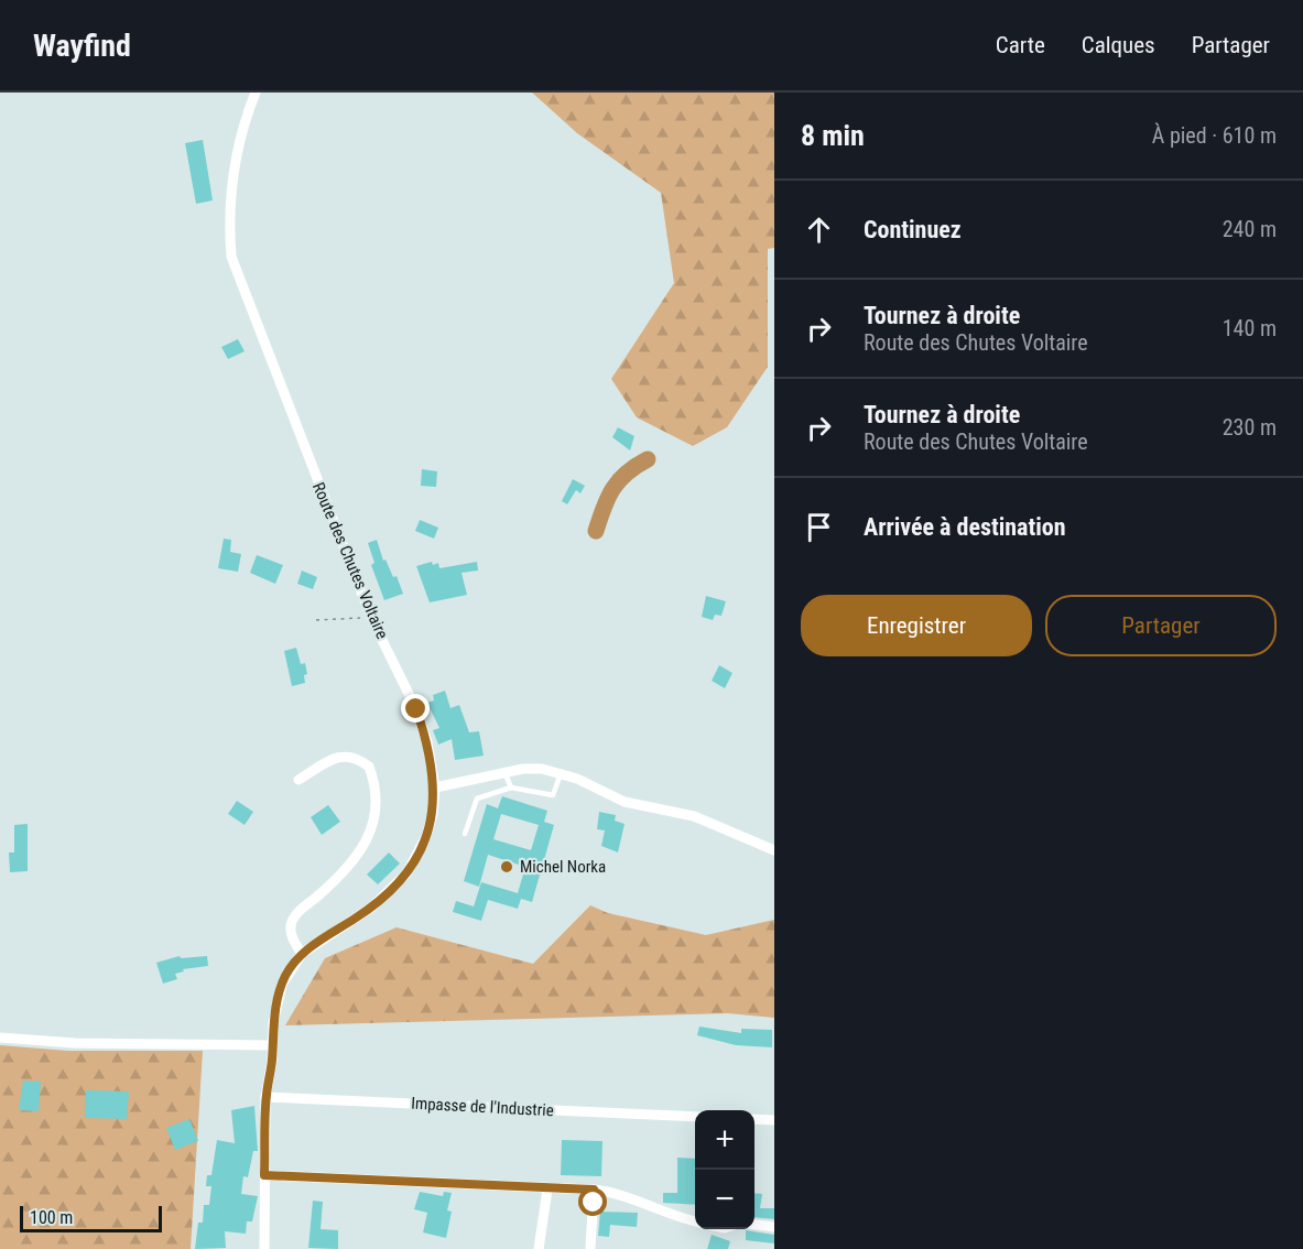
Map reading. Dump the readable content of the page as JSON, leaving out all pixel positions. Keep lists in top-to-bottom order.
{
  "streets": {
    "street": ["Route des Chutes Voltaire", "Impasse de l'Industrie"]
  },
  "crossings": [
    ["Route des Chutes Voltaire", "Impasse de l'Industrie"]
  ],
  "places": ["Michel Norka"],
  "scale_bar": "100 m",
  "page": {
    "header": "Wayfind",
    "nav": ["Carte", "Calques", "Partager"],
    "heading": ["8 min", "À pied · 610 m"],
    "list": [
      ["Continuez", "240 m"],
      ["Tournez à droite", "Route des Chutes Voltaire", "140 m"],
      ["Tournez à droite", "Route des Chutes Voltaire", "230 m"],
      "Arrivée à destination"
    ],
    "buttons": ["Enregistrer", "Partager"],
    "map_buttons": ["+", "−"],
    "scale": "100 m"
  }
}
